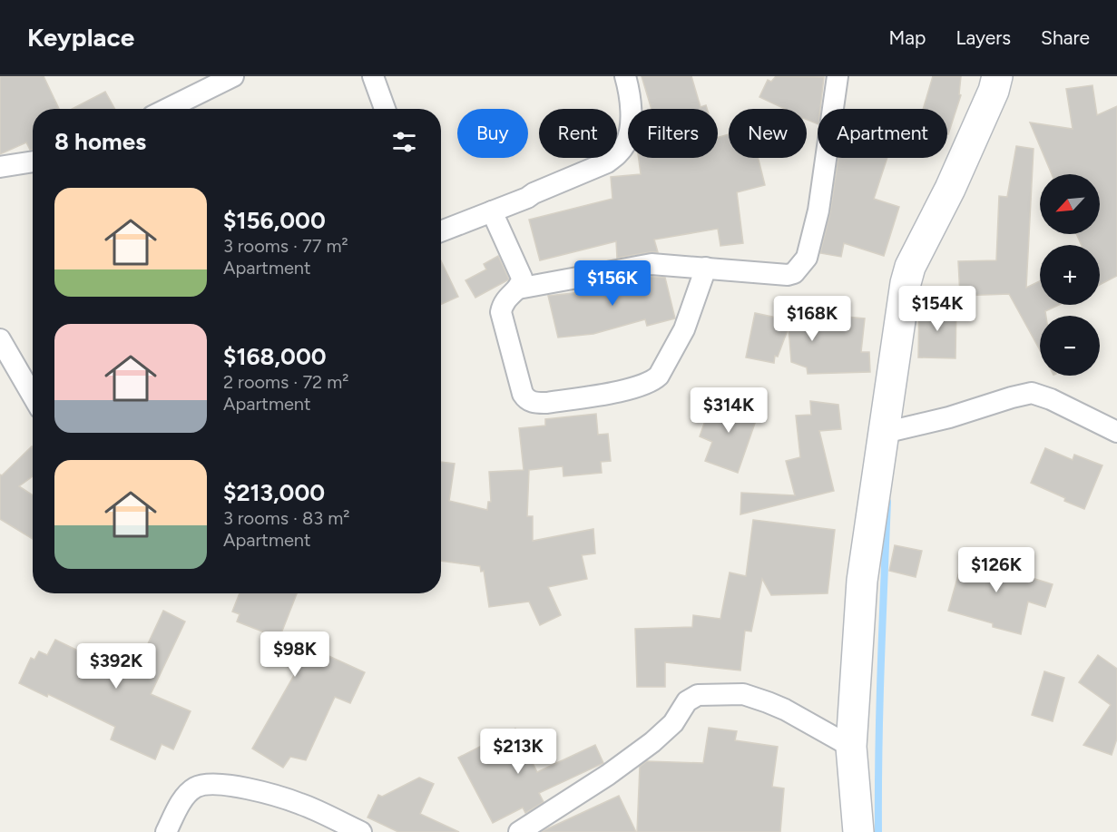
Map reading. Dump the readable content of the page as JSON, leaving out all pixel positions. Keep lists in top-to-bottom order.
{
  "north": "bottom left",
  "page": {
    "header": "Keyplace",
    "nav": ["Map", "Layers", "Share"],
    "chip": [
      "Buy",
      "Rent",
      "Filters",
      "New",
      "Apartment"
    ],
    "heading": "8 homes",
    "map_buttons": ["+", "−"],
    "list": [
      {
        "name": "$156,000",
        "note": "3 rooms · 77 m² · Apartment"
      },
      {
        "name": "$168,000",
        "note": "2 rooms · 72 m² · Apartment"
      },
      {
        "name": "$213,000",
        "note": "3 rooms · 83 m² · Apartment"
      }
    ],
    "price": [
      "$156K",
      "$154K",
      "$168K",
      "$314K",
      "$126K",
      "$98K",
      "$392K",
      "$213K"
    ]
  }
}
